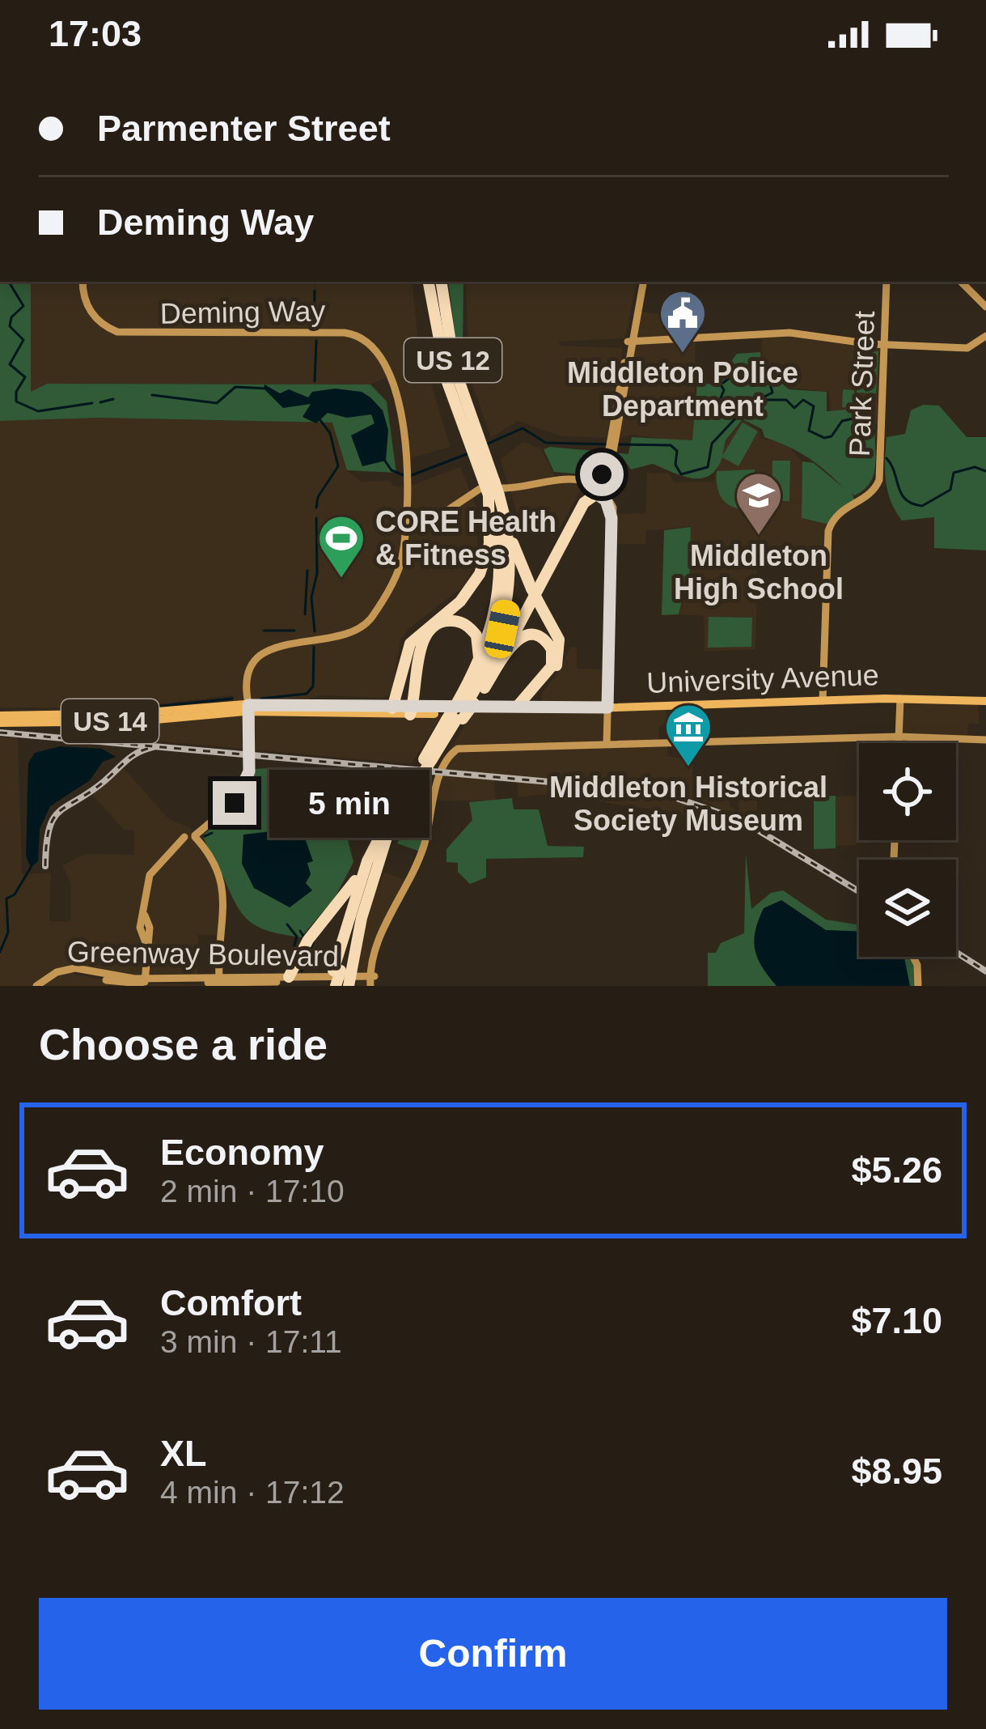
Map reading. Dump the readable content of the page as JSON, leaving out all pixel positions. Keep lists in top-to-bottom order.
{
  "streets": {
    "highway": ["US 12"],
    "main road": ["University Avenue", "US 14"],
    "street": ["Deming Way", "Park Street", "Greenway Boulevard"]
  },
  "crossings": [
    ["Deming Way", "University Avenue"],
    ["Deming Way", "Greenway Boulevard"],
    ["US 12", "Greenway Boulevard"],
    ["Park Street", "University Avenue"]
  ],
  "places": {
    "public building": ["Middleton Police Department"],
    "school or university": ["Middleton High School"],
    "sports": ["CORE Health & Fitness"],
    "museum": ["Middleton Historical Society Museum"]
  },
  "page": {
    "status": "17:03",
    "banner": ["Parmenter Street", "Deming Way"],
    "bubble": "5 min",
    "heading": "Choose a ride",
    "list": [
      {
        "name": "Economy",
        "note": "2 min · 17:10",
        "value": "$5.26"
      },
      {
        "name": "Comfort",
        "note": "3 min · 17:11",
        "value": "$7.10"
      },
      {
        "name": "XL",
        "note": "4 min · 17:12",
        "value": "$8.95"
      }
    ],
    "buttons": "Confirm"
  }
}
